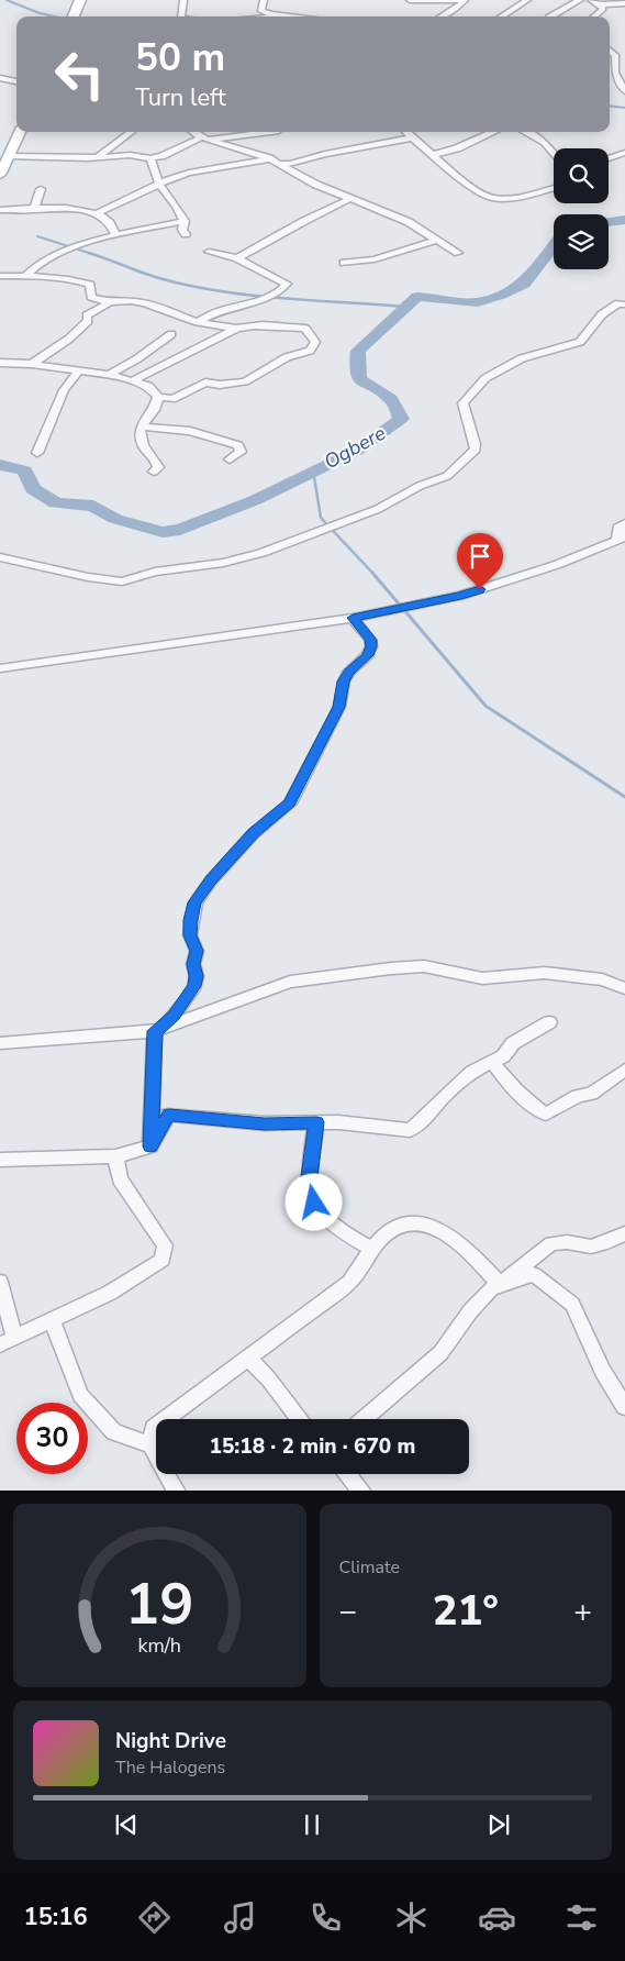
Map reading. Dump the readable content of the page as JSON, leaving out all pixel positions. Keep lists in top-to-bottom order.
{
  "water": ["Ogbere"],
  "page": {
    "turn": ["50 m", "Turn left"],
    "limit": "30",
    "trip": "15:18 · 2 min · 670 m",
    "tile": "Climate",
    "heat": ["−", "21°", "+"],
    "song": ["Night Drive", "The Halogens"],
    "tabs": "15:16",
    "gauge": ["19", "km/h"]
  }
}
